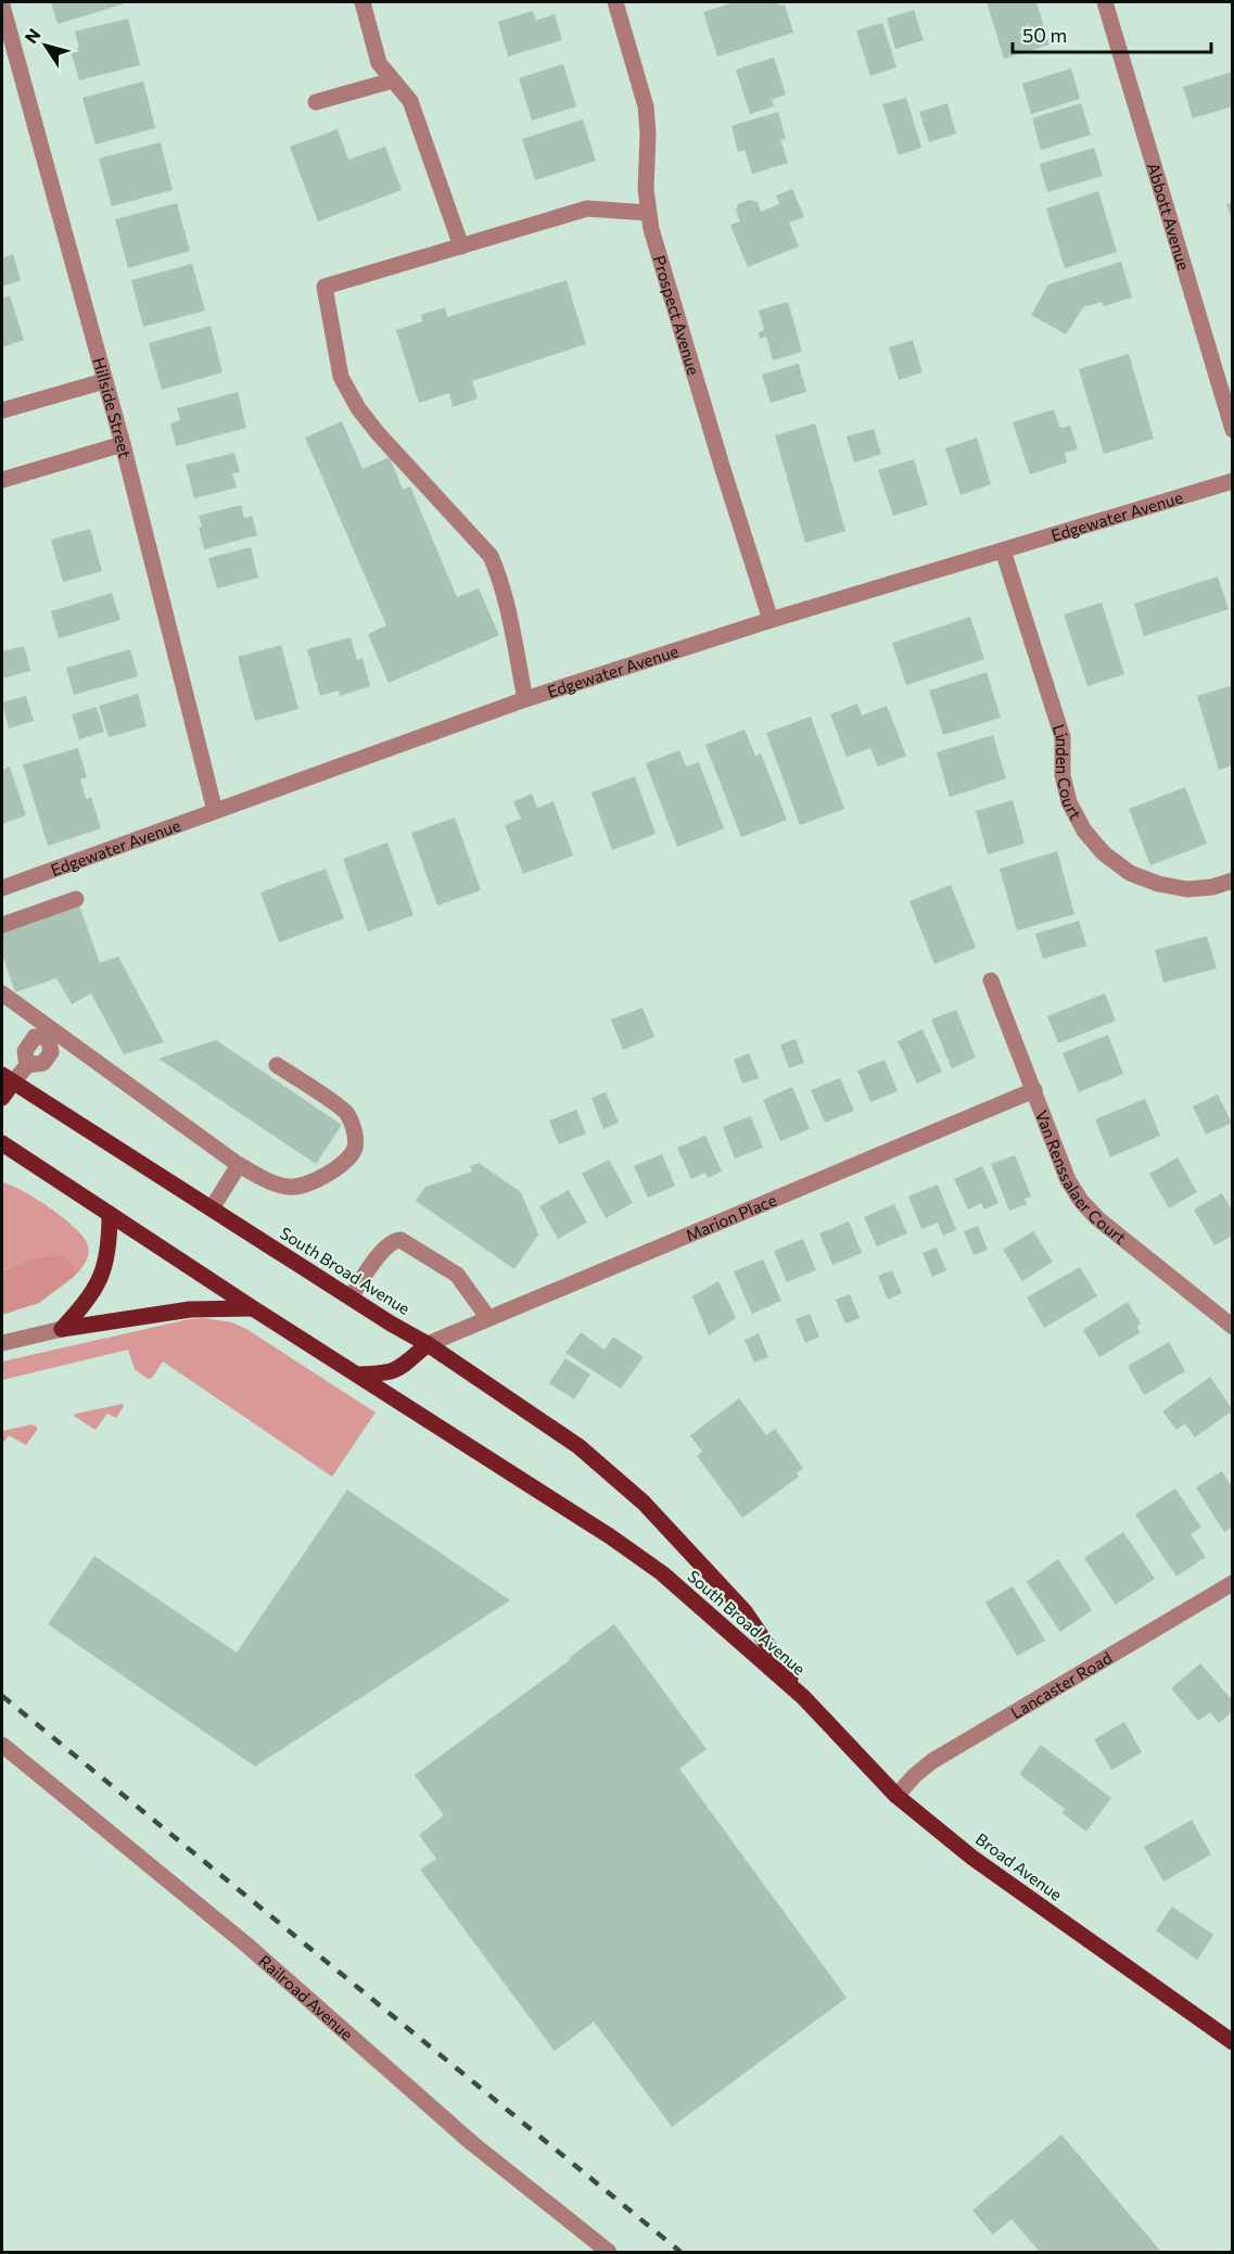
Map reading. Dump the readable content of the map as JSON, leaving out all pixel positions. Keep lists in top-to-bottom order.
{
  "streets": {
    "main road": ["South Broad Avenue", "Broad Avenue"],
    "street": [
      "Abbott Avenue",
      "Prospect Avenue",
      "Hillside Street",
      "Edgewater Avenue",
      "Linden Court",
      "Van Renssalaer Court",
      "Marion Place",
      "Lancaster Road",
      "Railroad Avenue"
    ]
  },
  "crossings": [
    ["Prospect Avenue", "Edgewater Avenue"],
    ["Hillside Street", "Edgewater Avenue"],
    ["Edgewater Avenue", "Linden Court"],
    ["Van Renssalaer Court", "Marion Place"],
    ["Marion Place", "South Broad Avenue"],
    ["South Broad Avenue", "Broad Avenue"],
    ["Lancaster Road", "Broad Avenue"]
  ],
  "scale_bar": "50 m",
  "north": "top left"
}
